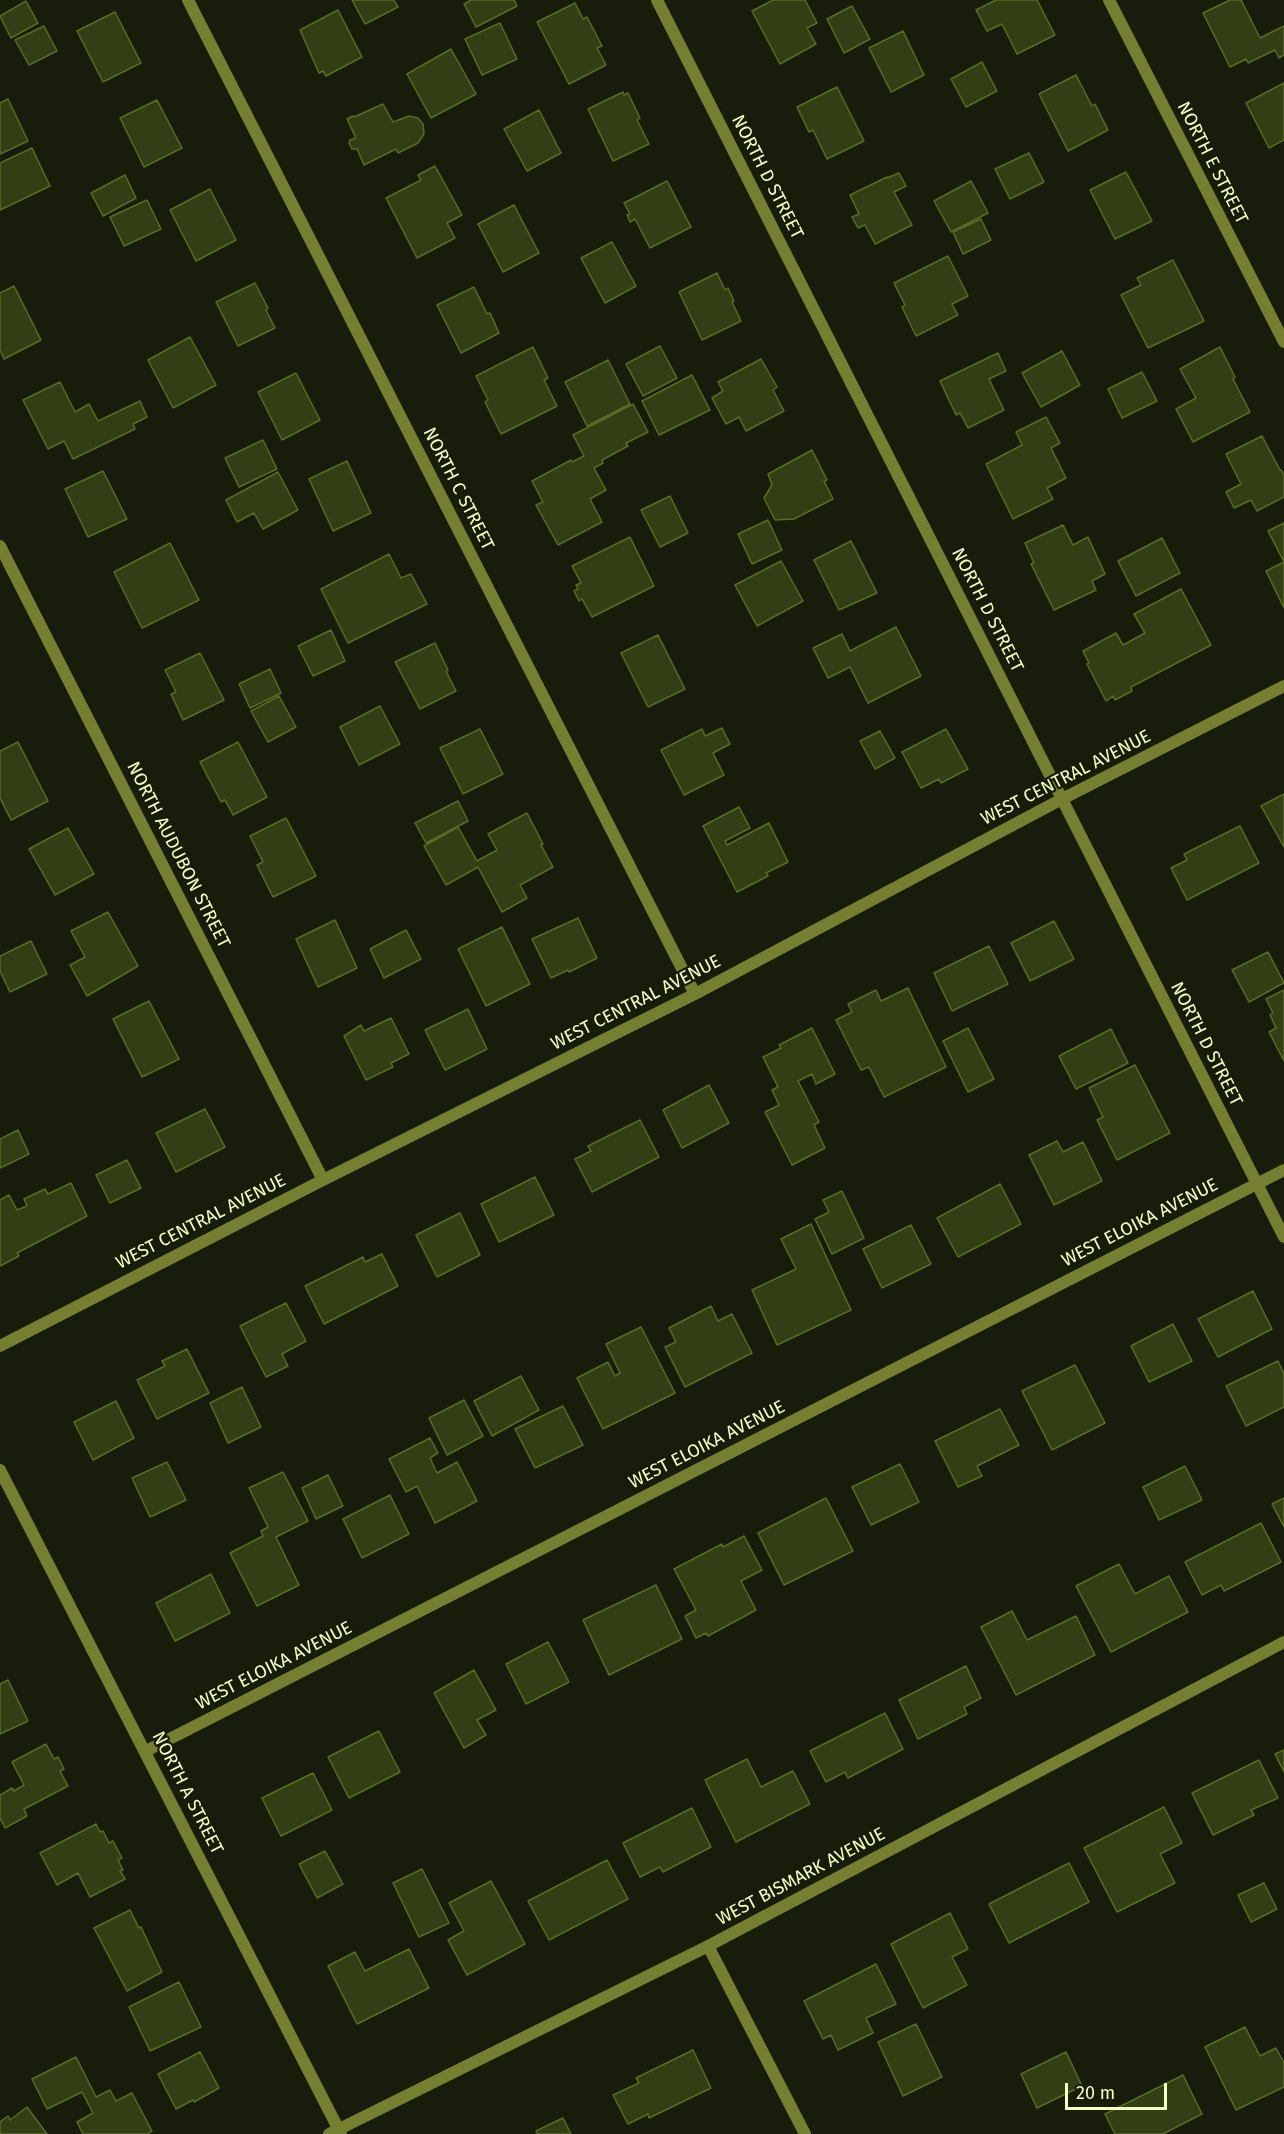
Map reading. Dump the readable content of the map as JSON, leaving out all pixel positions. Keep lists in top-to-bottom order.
{
  "streets": {
    "street": [
      "NORTH E STREET",
      "NORTH D STREET",
      "NORTH C STREET",
      "WEST CENTRAL AVENUE",
      "NORTH AUDUBON STREET",
      "WEST ELOIKA AVENUE",
      "NORTH A STREET",
      "WEST BISMARK AVENUE"
    ]
  },
  "crossings": [
    ["NORTH D STREET", "WEST CENTRAL AVENUE"],
    ["NORTH D STREET", "WEST ELOIKA AVENUE"],
    ["NORTH C STREET", "WEST CENTRAL AVENUE"],
    ["WEST CENTRAL AVENUE", "NORTH AUDUBON STREET"],
    ["WEST ELOIKA AVENUE", "NORTH A STREET"],
    ["NORTH A STREET", "WEST BISMARK AVENUE"]
  ],
  "scale_bar": "20 m"
}
